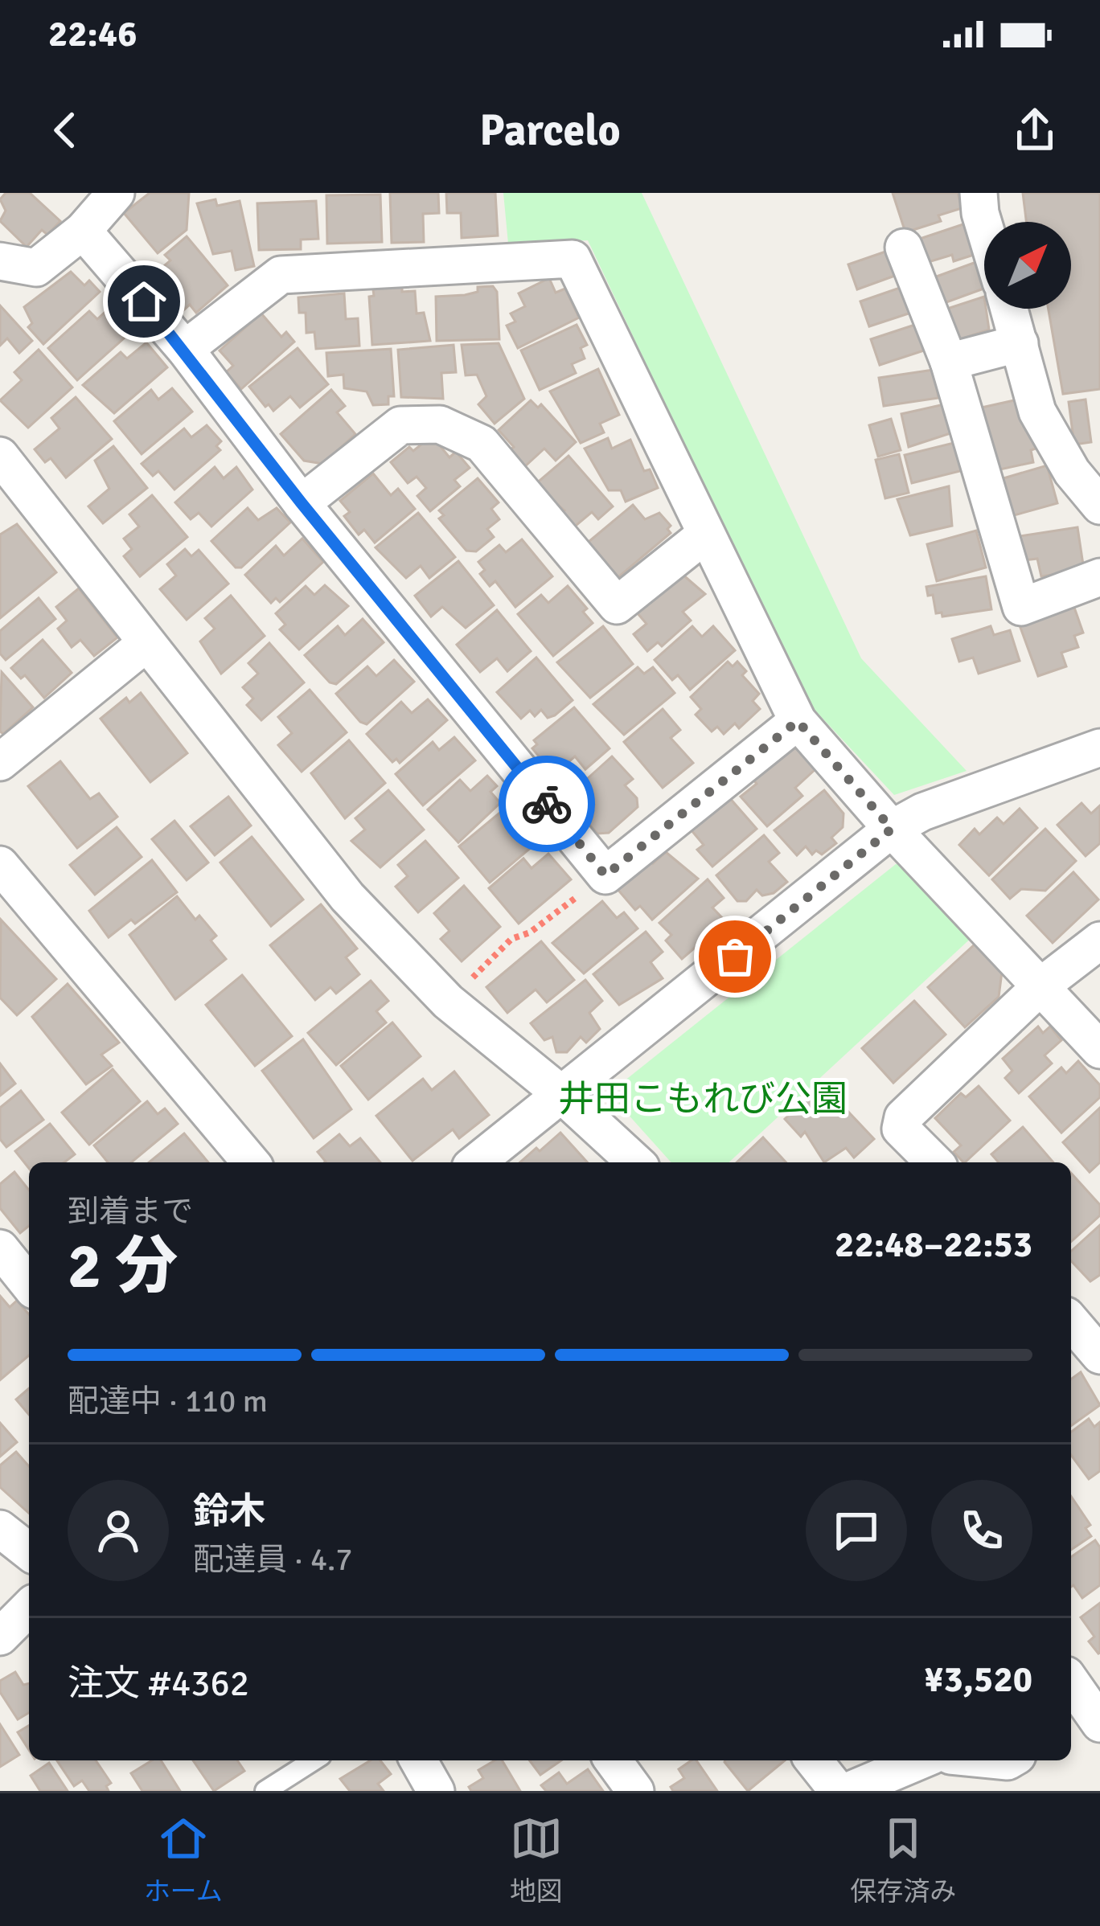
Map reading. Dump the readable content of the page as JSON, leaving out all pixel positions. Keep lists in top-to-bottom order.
{
  "parks": ["井田こもれび公園"],
  "north": "top right",
  "page": {
    "status": "22:46",
    "header": "Parcelo",
    "heading": ["2 分", "到着まで", "22:48–22:53"],
    "panel": [
      "鈴木",
      "配達員 · 4.7",
      "注文 #4362",
      "¥3,520"
    ],
    "bar": "配達中 · 110 m",
    "tabs": ["ホーム", "地図", "保存済み"]
  }
}
